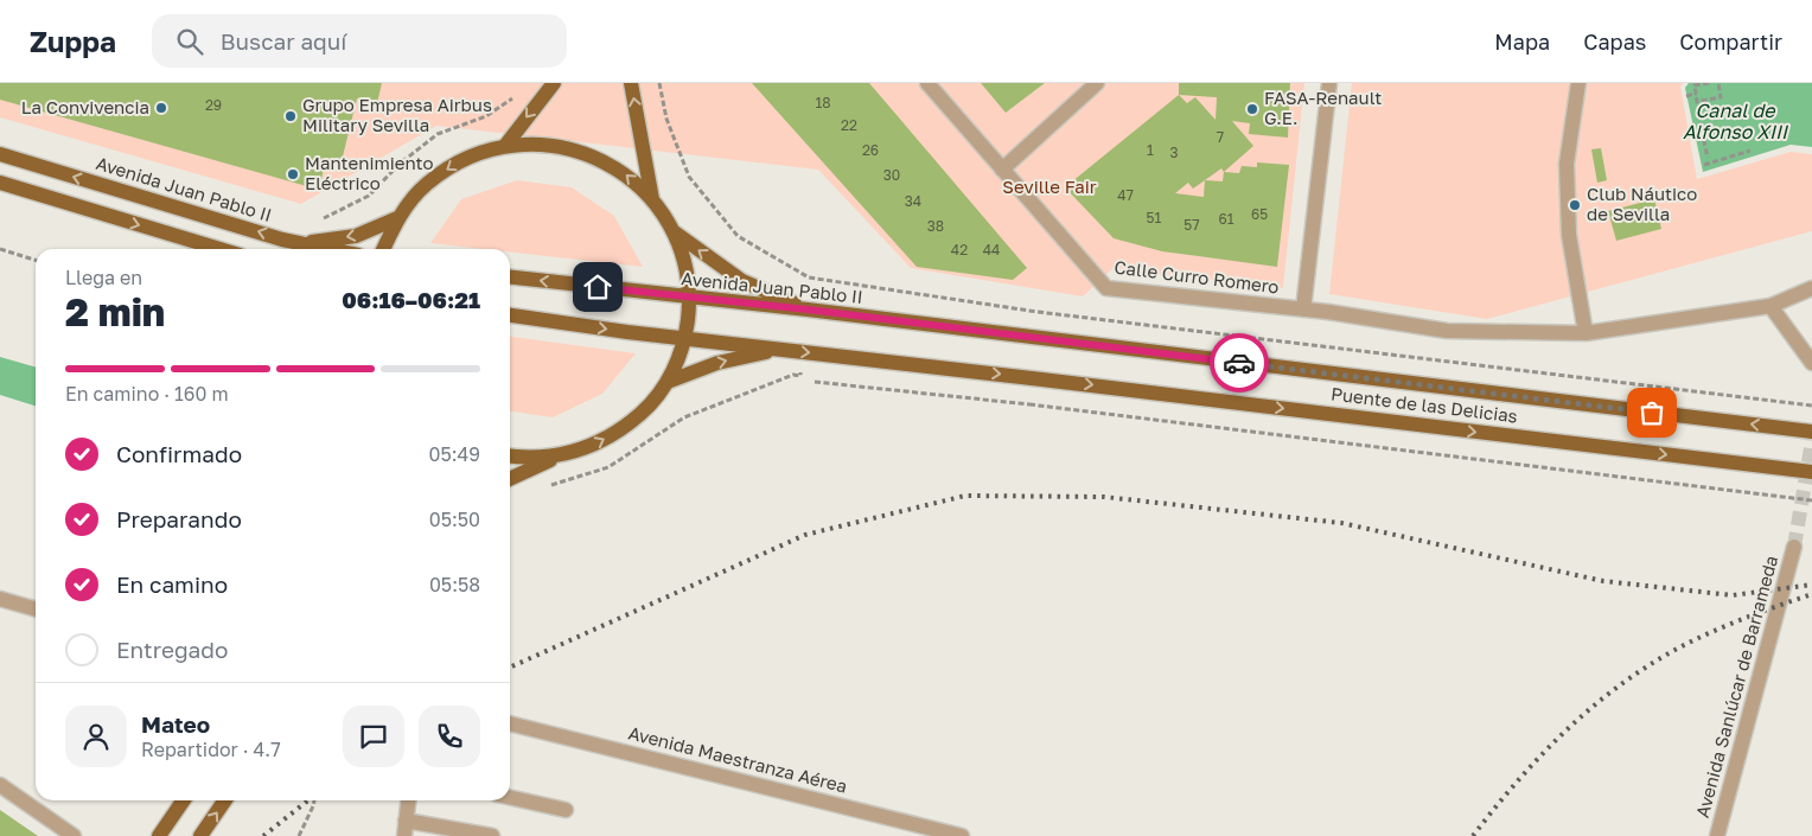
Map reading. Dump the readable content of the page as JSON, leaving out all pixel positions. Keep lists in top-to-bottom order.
{
  "streets": {
    "main road": ["Avenida Juan Pablo II", "Puente de las Delicias"],
    "street": ["Calle Curro Romero", "Avenida Sanlúcar de Barrameda", "Avenida Maestranza Aérea"]
  },
  "crossings": [
    ["Avenida Juan Pablo II", "Puente de las Delicias"]
  ],
  "water": ["Canal de Alfonso XIII"],
  "parks": ["Seville Fair"],
  "places": [
    "La Convivencia",
    "FASA-Renault G.E.",
    "Grupo Empresa Airbus Military Sevilla",
    "Mantenimiento Eléctrico",
    "Club Náutico de Sevilla"
  ],
  "house_numbers": [
    "18",
    "29",
    "22",
    "7",
    "26",
    "1",
    "3",
    "30",
    "47",
    "34",
    "65",
    "51",
    "61",
    "57",
    "38",
    "42",
    "44"
  ],
  "page": {
    "header": "Zuppa",
    "search": "Buscar aquí",
    "nav": ["Mapa", "Capas", "Compartir"],
    "heading": ["2 min", "Llega en", "06:16–06:21"],
    "panel": ["Mateo", "Repartidor · 4.7"],
    "bar": "En camino · 160 m",
    "list": [
      ["Confirmado", "05:49"],
      ["Preparando", "05:50"],
      ["En camino", "05:58"],
      "Entregado"
    ]
  }
}
